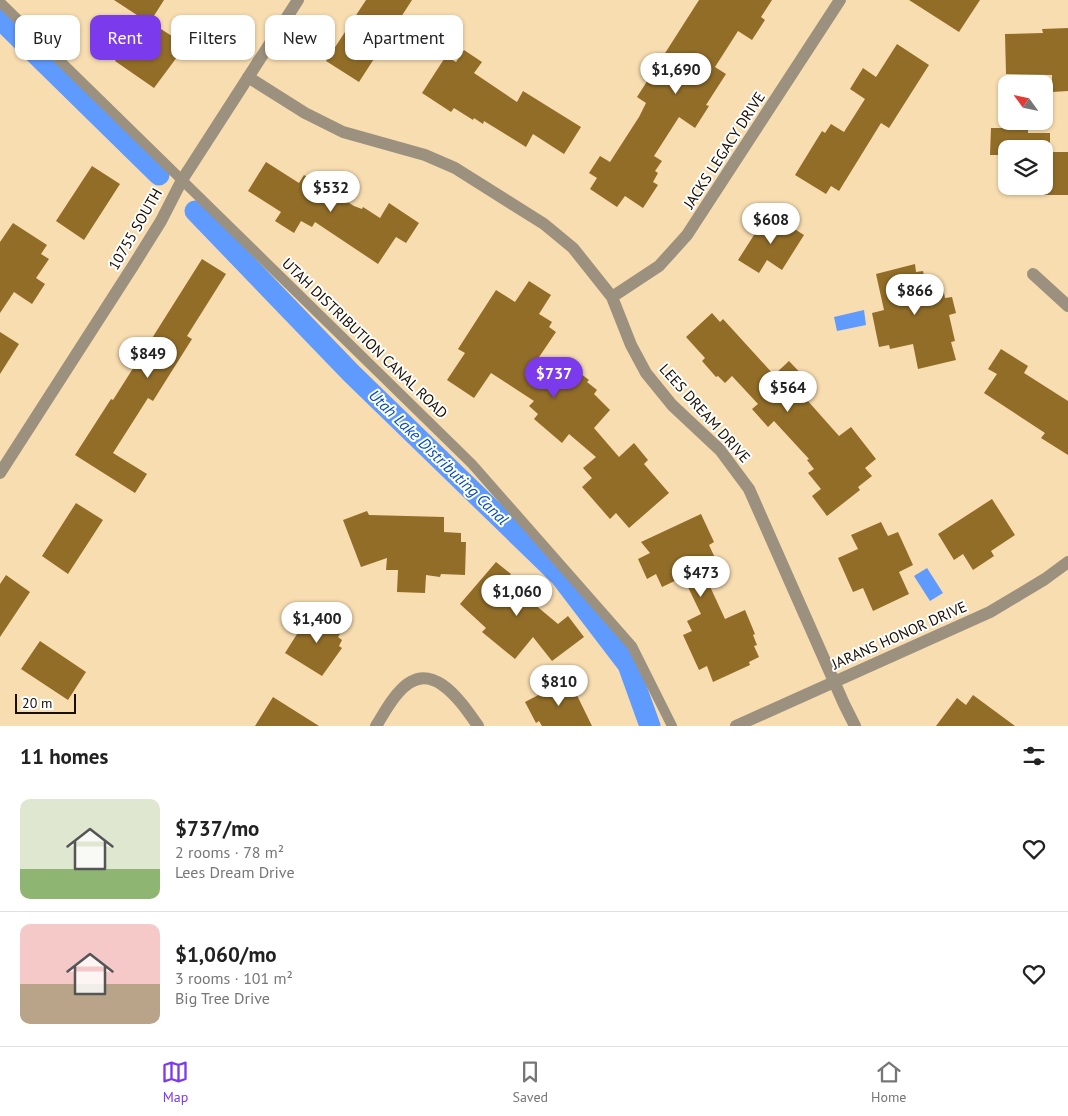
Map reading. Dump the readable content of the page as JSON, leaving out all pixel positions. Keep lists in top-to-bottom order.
{
  "streets": {
    "street": [
      "JACKS LEGACY DRIVE",
      "10755 SOUTH",
      "LEES DREAM DRIVE",
      "JARANS HONOR DRIVE"
    ],
    "lane": ["UTAH DISTRIBUTION CANAL ROAD"]
  },
  "crossings": [
    ["JACKS LEGACY DRIVE", "LEES DREAM DRIVE"],
    ["10755 SOUTH", "UTAH DISTRIBUTION CANAL ROAD"],
    ["10755 SOUTH", "LEES DREAM DRIVE"],
    ["LEES DREAM DRIVE", "JARANS HONOR DRIVE"]
  ],
  "water": ["Utah Lake Distributing Canal"],
  "scale_bar": "20 m",
  "north": "top left",
  "page": {
    "chip": [
      "Buy",
      "Rent",
      "Filters",
      "New",
      "Apartment"
    ],
    "price": [
      "$1,690",
      "$532",
      "$608",
      "$866",
      "$849",
      "$737",
      "$564",
      "$473",
      "$1,060",
      "$1,400",
      "$810"
    ],
    "scale": "20 m",
    "heading": "11 homes",
    "list": [
      {
        "name": "$737/mo",
        "note": "2 rooms · 78 m² · Lees Dream Drive"
      },
      {
        "name": "$1,060/mo",
        "note": "3 rooms · 101 m² · Big Tree Drive"
      }
    ],
    "tabs": ["Map", "Saved", "Home"]
  }
}
